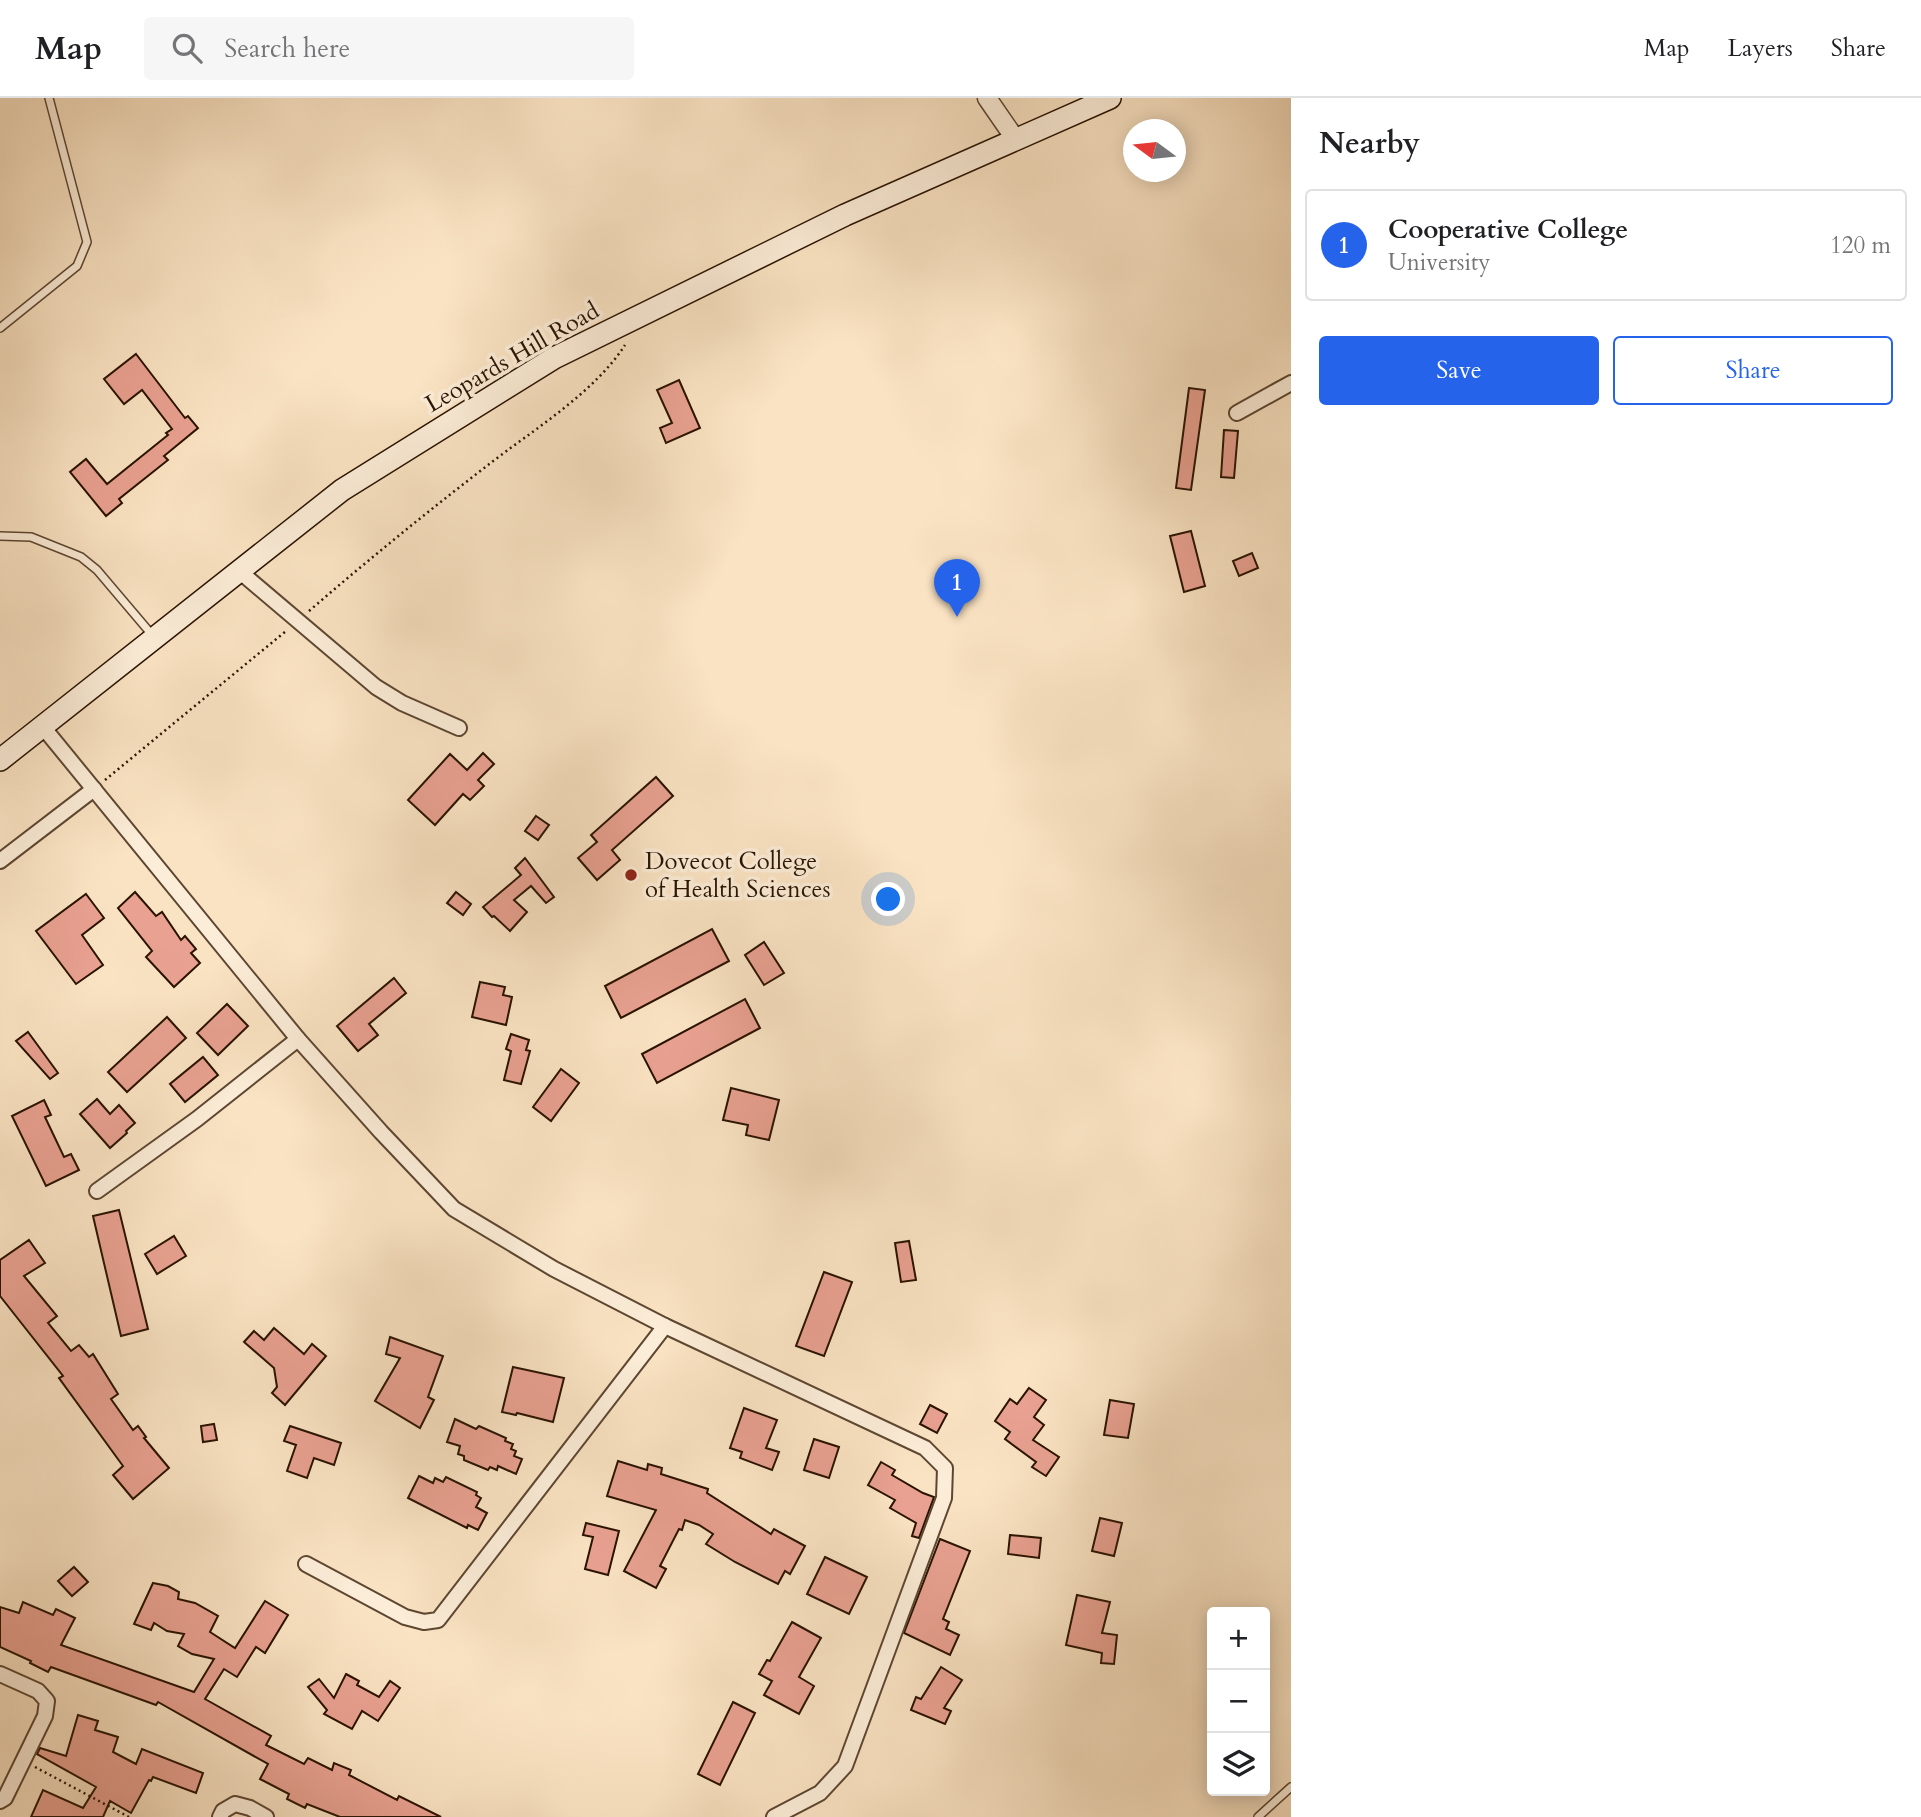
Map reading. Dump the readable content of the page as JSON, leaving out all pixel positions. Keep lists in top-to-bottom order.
{
  "streets": {
    "main road": ["Leopards Hill Road"]
  },
  "places": ["Dovecot College of Health Sciences"],
  "north": "left",
  "page": {
    "header": "Map",
    "search": "Search here",
    "nav": ["Map", "Layers", "Share"],
    "heading": "Nearby",
    "list": [
      {
        "mark": "1",
        "name": "Cooperative College",
        "note": "University",
        "value": "120 m"
      }
    ],
    "buttons": ["Save", "Share"],
    "pins": "1",
    "map_buttons": ["+", "−"]
  }
}
